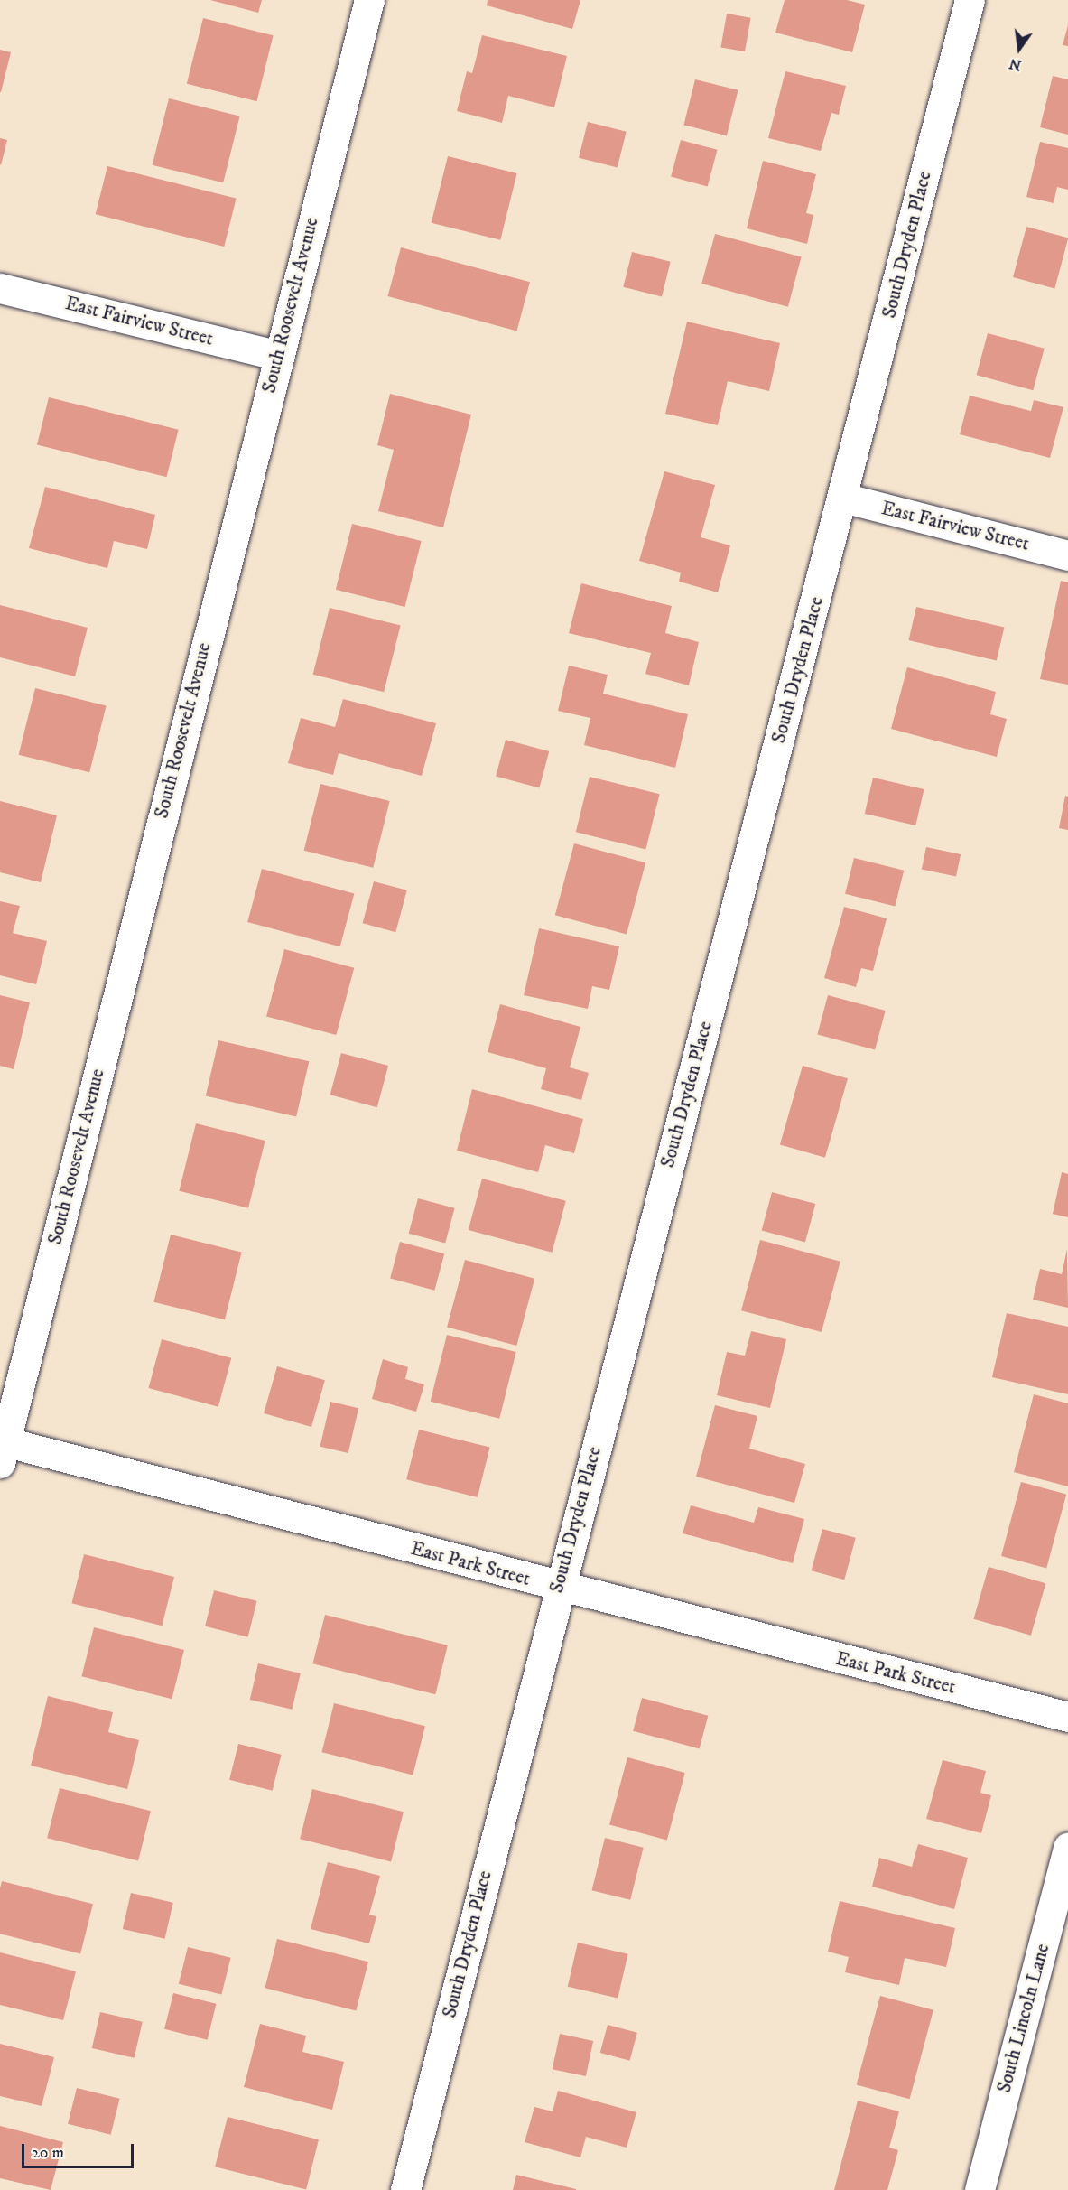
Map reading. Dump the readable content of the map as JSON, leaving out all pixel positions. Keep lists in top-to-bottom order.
{
  "streets": {
    "street": [
      "South Dryden Place",
      "South Roosevelt Avenue",
      "East Fairview Street",
      "East Park Street",
      "South Lincoln Lane"
    ]
  },
  "crossings": [
    ["South Dryden Place", "East Fairview Street"],
    ["South Dryden Place", "East Park Street"],
    ["South Roosevelt Avenue", "East Fairview Street"],
    ["South Roosevelt Avenue", "East Park Street"]
  ],
  "scale_bar": "20 m",
  "north": "bottom"
}
